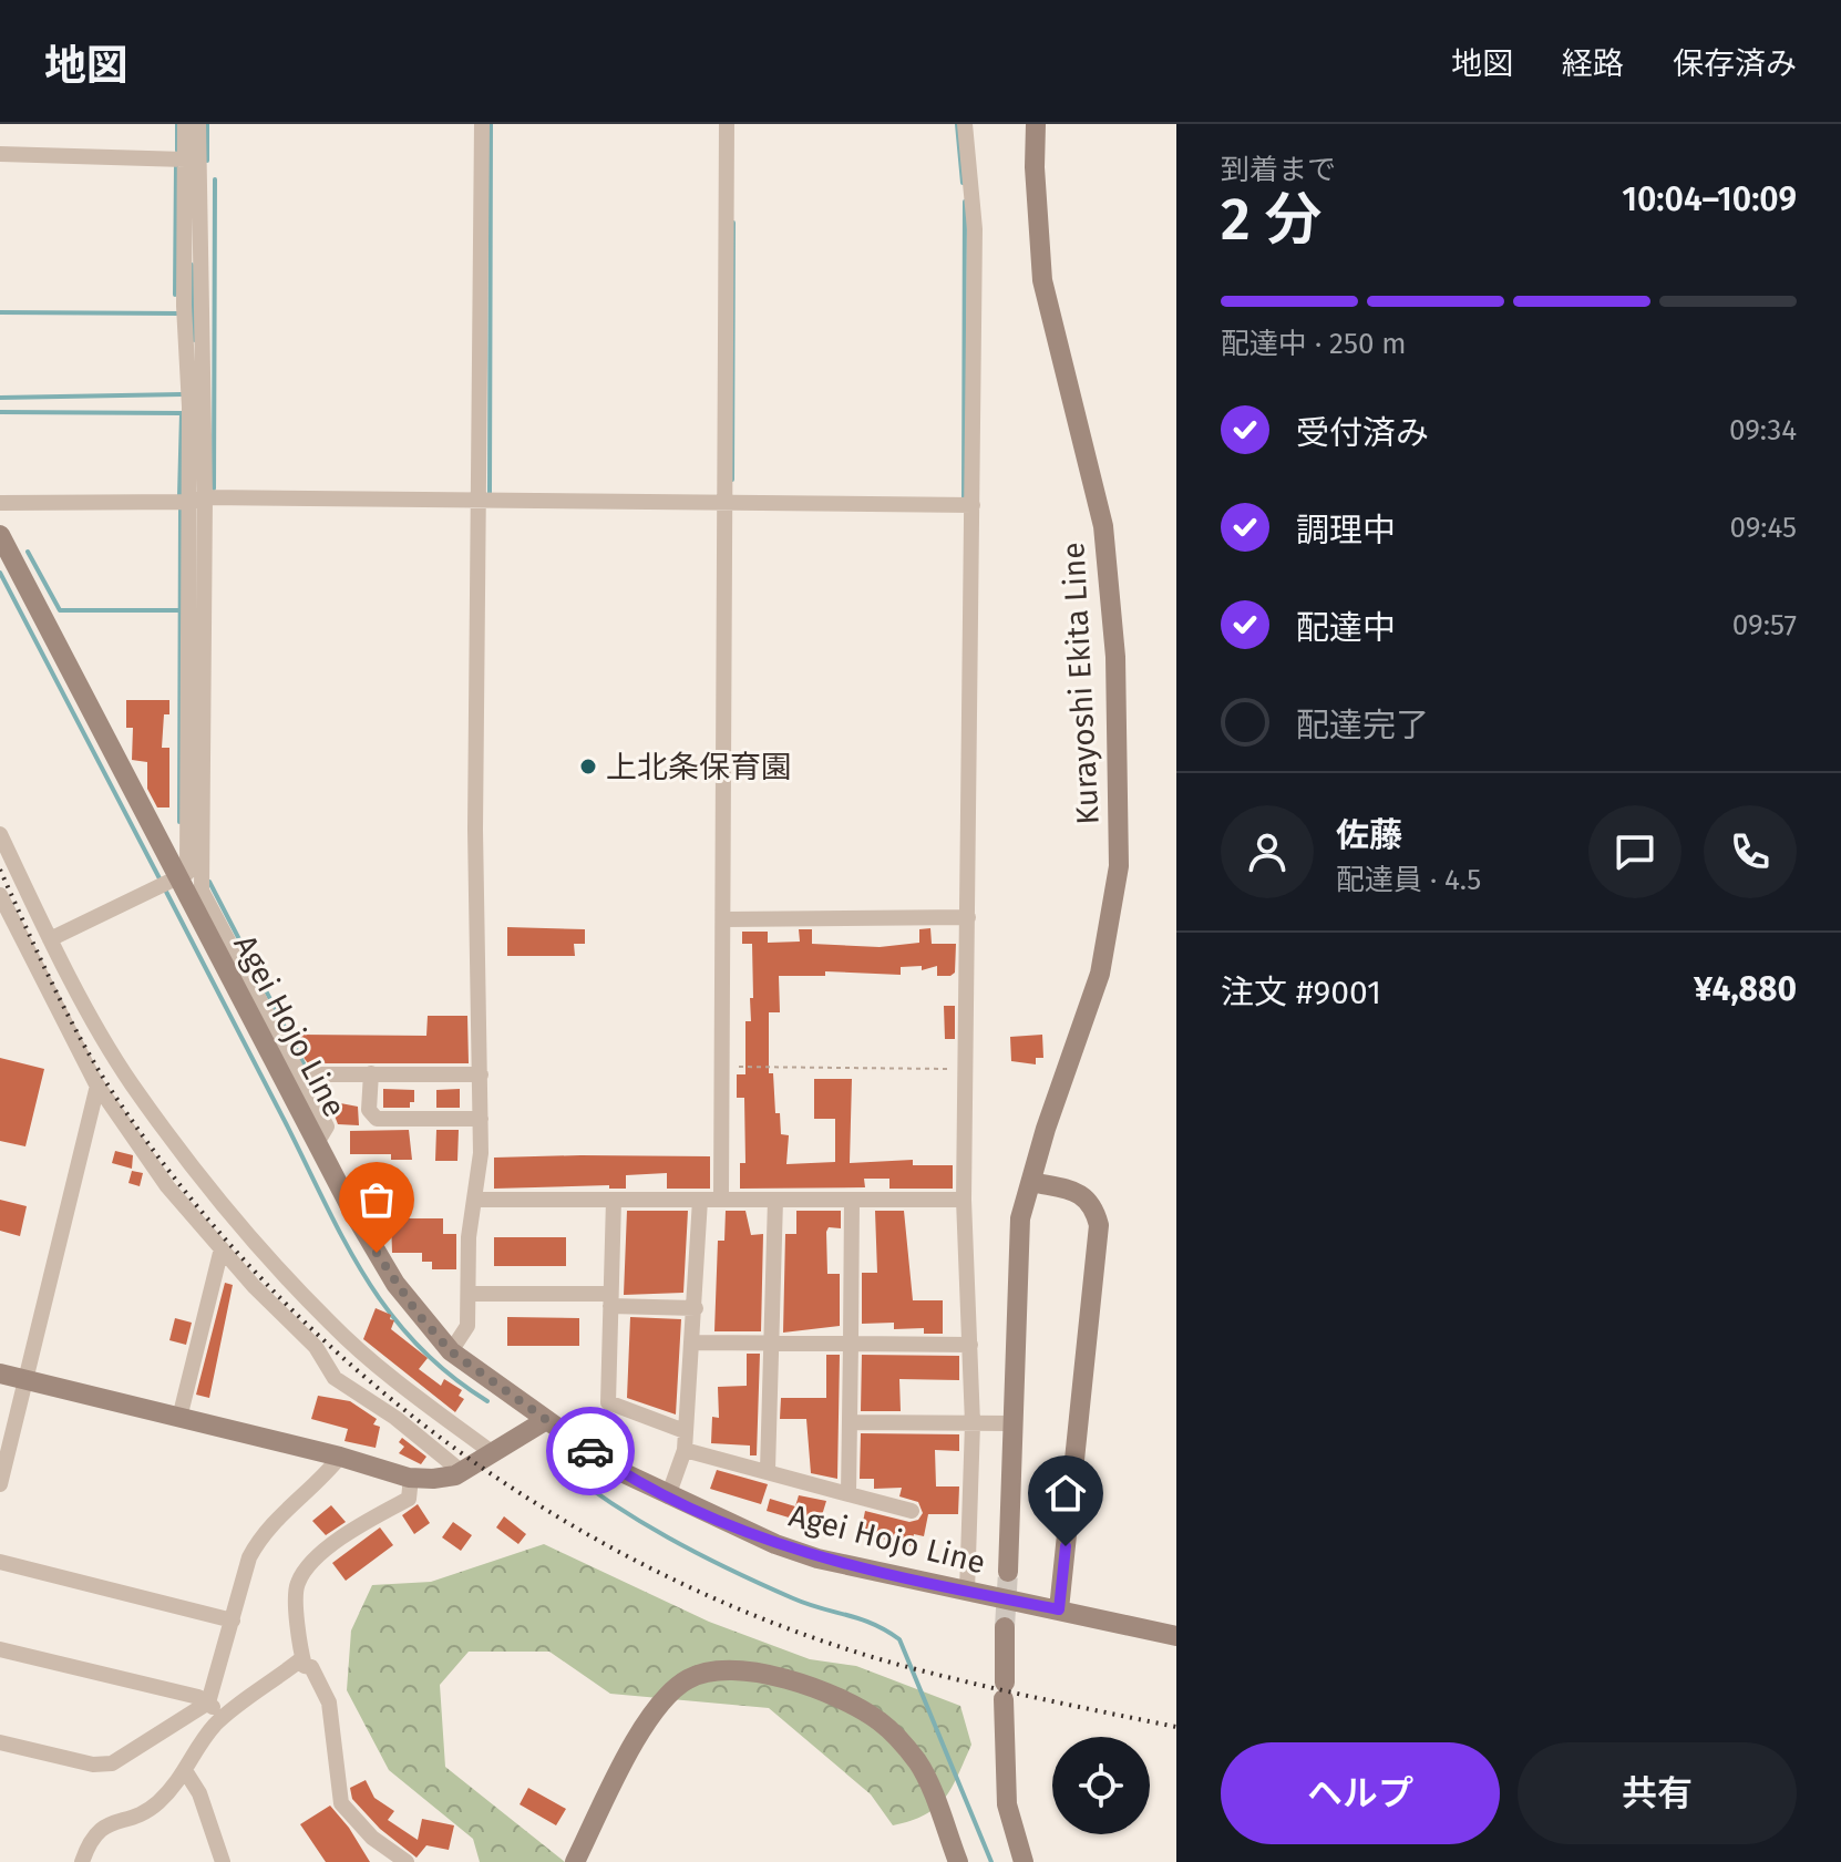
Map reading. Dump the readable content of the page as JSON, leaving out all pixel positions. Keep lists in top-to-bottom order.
{
  "streets": {
    "main road": ["Kurayoshi Ekita Line", "Agei Hojo Line"]
  },
  "places": ["上北条保育園"],
  "page": {
    "header": "地図",
    "nav": ["地図", "経路", "保存済み"],
    "heading": ["2 分", "到着まで", "10:04–10:09"],
    "panel": [
      "佐藤",
      "配達員 · 4.5",
      "注文 #9001",
      "¥4,880"
    ],
    "bar": "配達中 · 250 m",
    "list": [
      ["受付済み", "09:34"],
      ["調理中", "09:45"],
      ["配達中", "09:57"],
      "配達完了"
    ],
    "buttons": ["ヘルプ", "共有"]
  }
}
